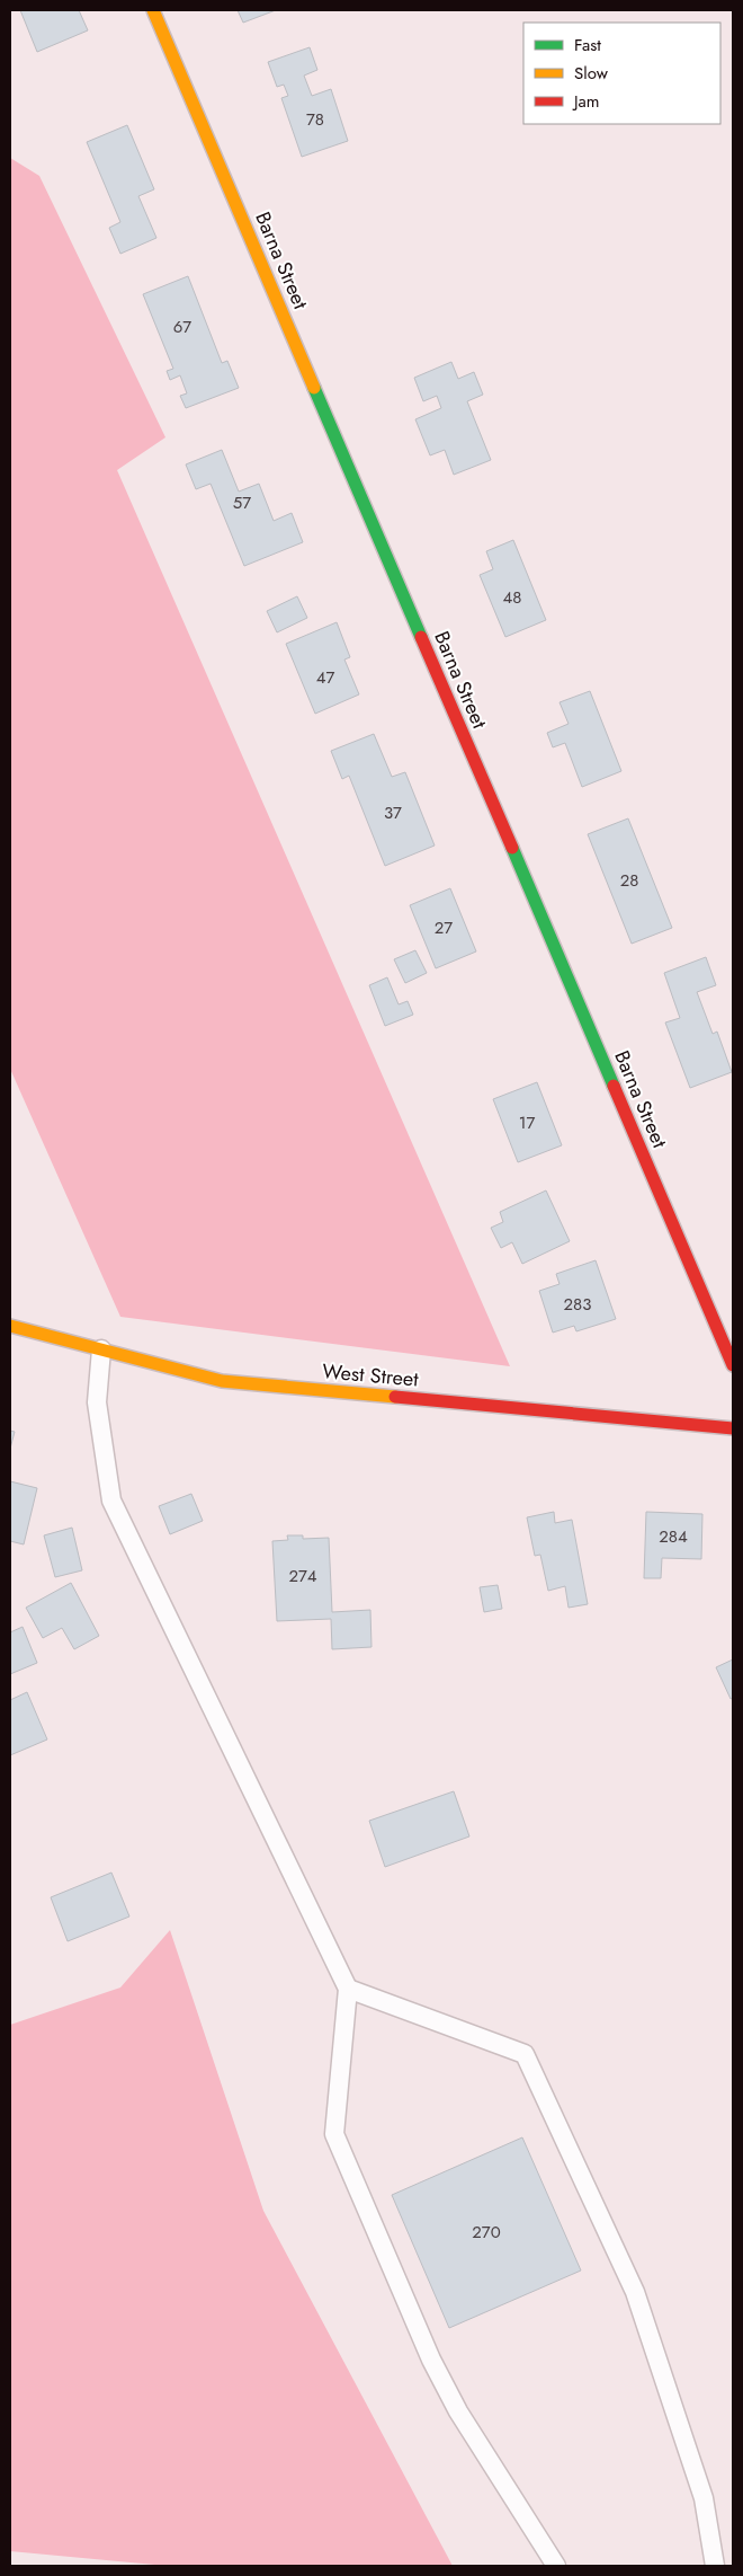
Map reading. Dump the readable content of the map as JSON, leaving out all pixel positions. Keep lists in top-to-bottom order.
{
  "streets": {
    "street": ["Barna Street", "West Street"]
  },
  "house_numbers": [
    "78",
    "67",
    "57",
    "48",
    "47",
    "37",
    "28",
    "27",
    "17",
    "283",
    "284",
    "274",
    "270"
  ],
  "legend": ["Fast", "Slow", "Jam"]
}
